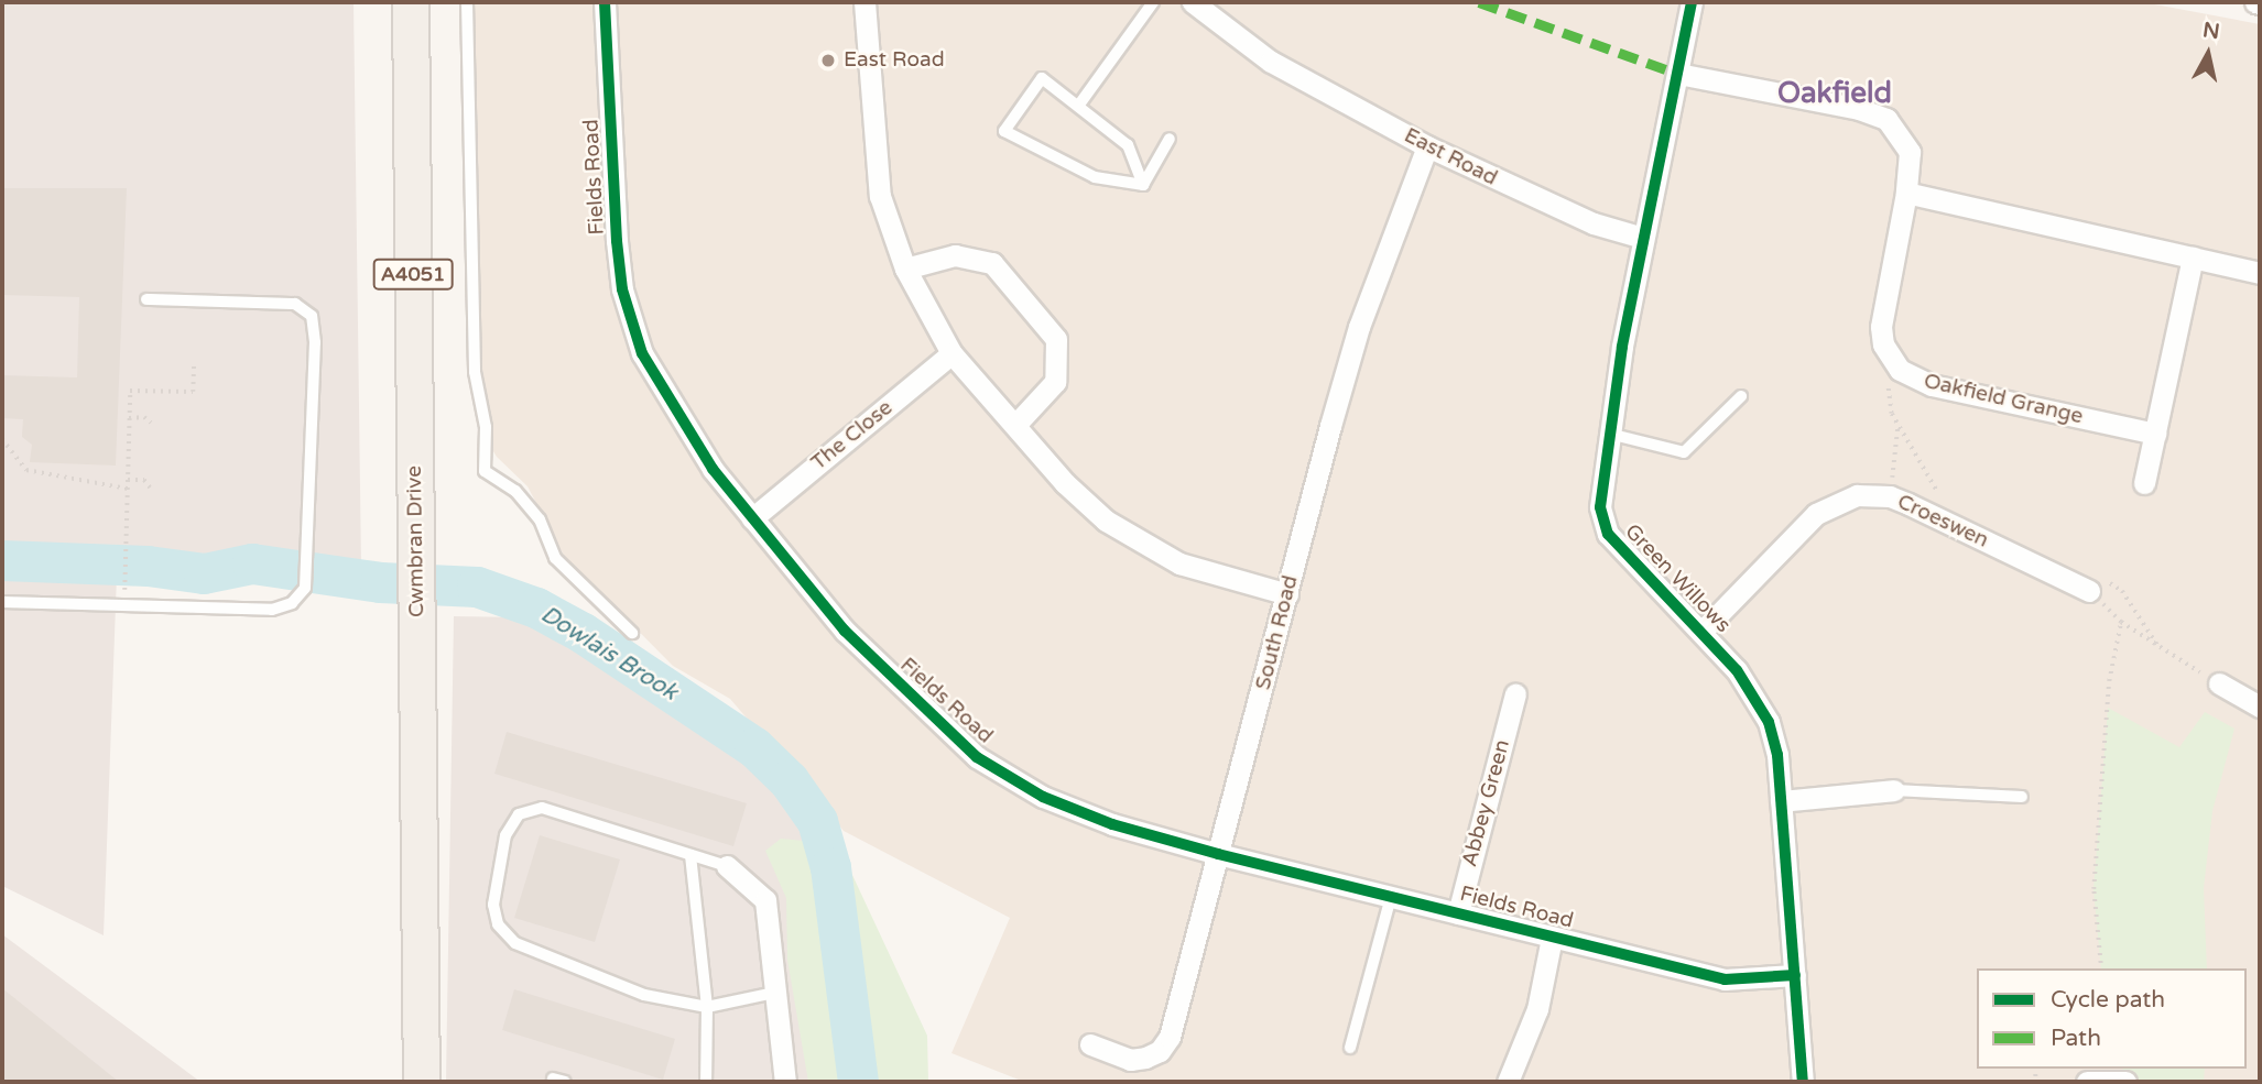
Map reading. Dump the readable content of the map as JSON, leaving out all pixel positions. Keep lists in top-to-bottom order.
{
  "streets": {
    "main road": ["A4051", "Cwmbran Drive"],
    "street": [
      "East Road",
      "Fields Road",
      "Oakfield Grange",
      "The Close",
      "Croeswen",
      "Green Willows",
      "South Road",
      "Abbey Green"
    ]
  },
  "crossings": [
    ["East Road", "Green Willows"],
    ["East Road", "South Road"],
    ["Fields Road", "The Close"],
    ["Fields Road", "Green Willows"],
    ["Fields Road", "South Road"],
    ["Fields Road", "Abbey Green"],
    ["Oakfield Grange", "Green Willows"],
    ["Croeswen", "Green Willows"]
  ],
  "districts": ["Oakfield"],
  "water": ["Dowlais Brook"],
  "places": ["East Road"],
  "legend": ["Cycle path", "Path"],
  "north": "top"
}
